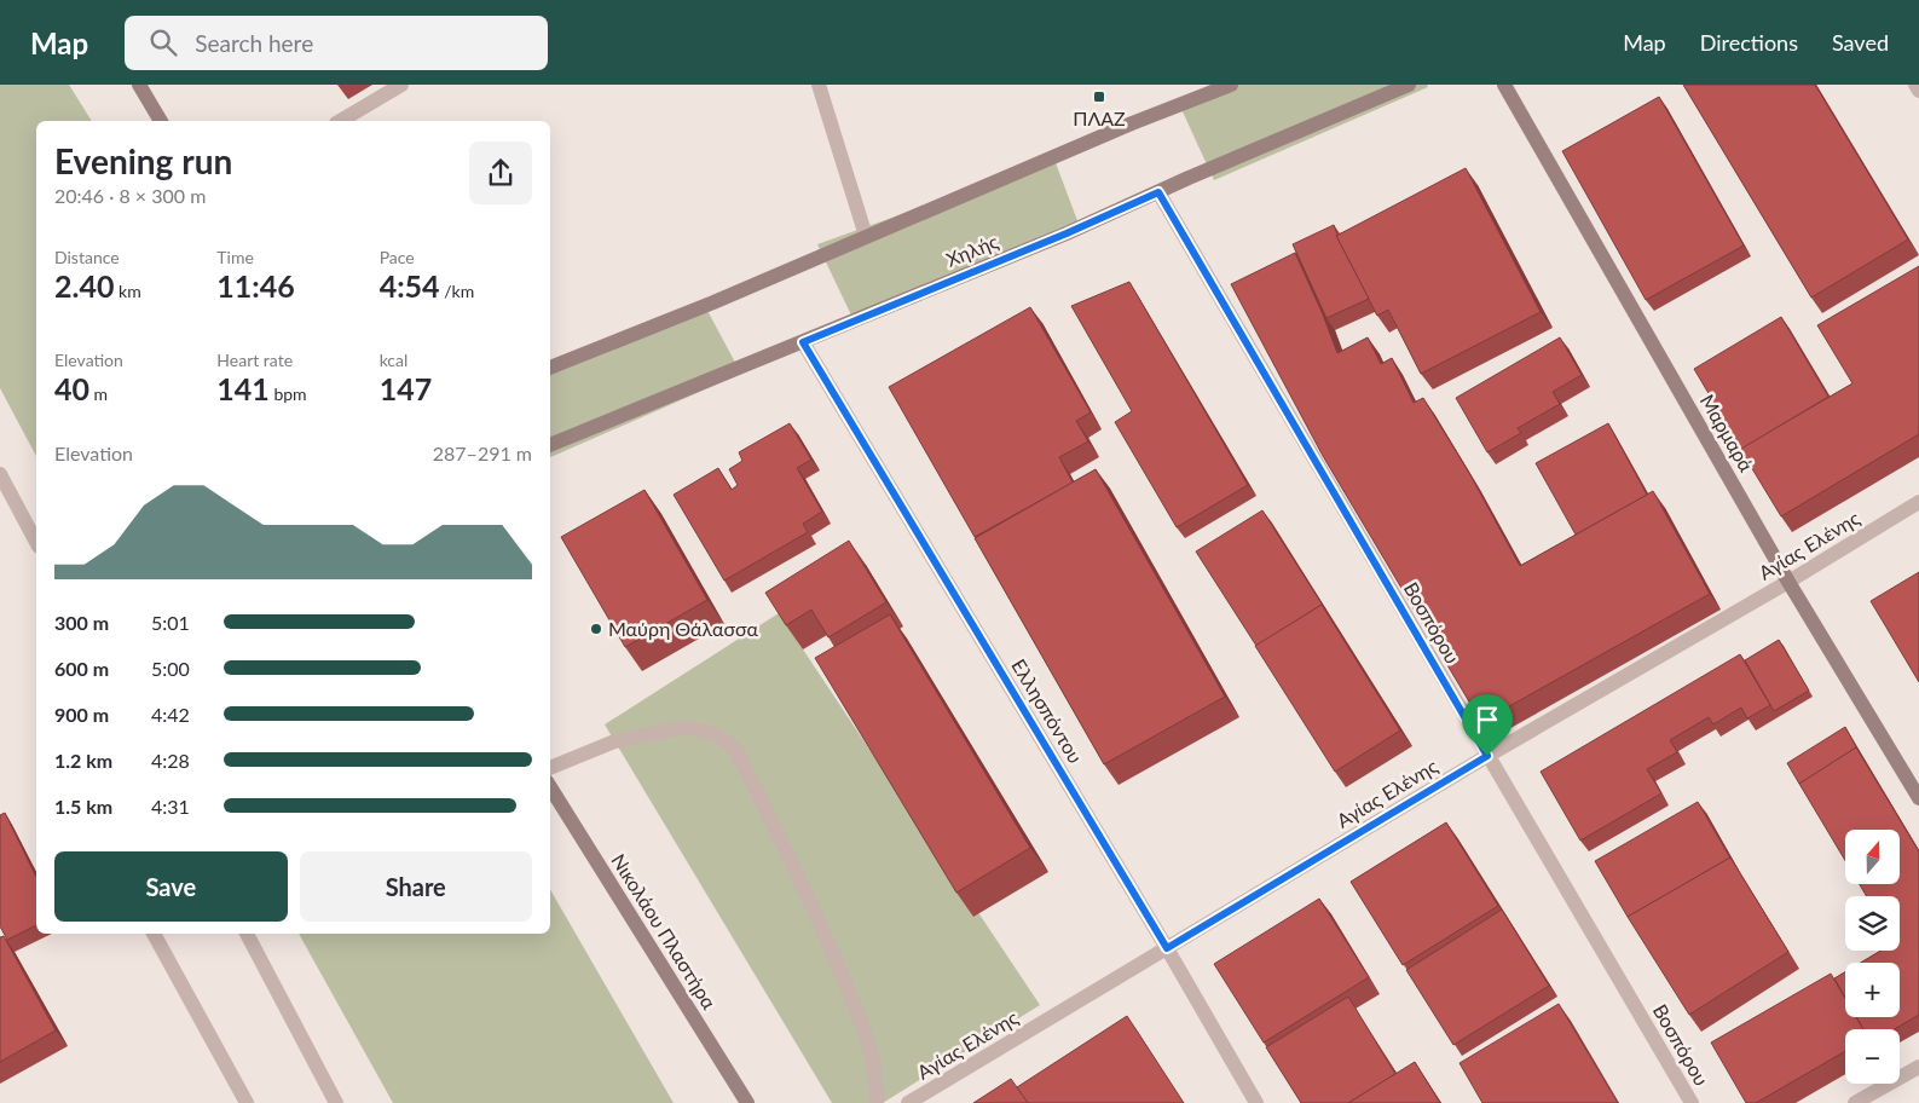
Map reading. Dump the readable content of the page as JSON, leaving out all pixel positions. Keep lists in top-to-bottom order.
{
  "streets": {
    "main road": ["Χηλής", "Μαρμαρά", "Νικολάου Πλαστήρα"],
    "street": ["Αγίας Ελένης", "Βοσπόρου", "Ελλησπόντου"]
  },
  "crossings": [
    ["Χηλής", "Βοσπόρου"],
    ["Χηλής", "Ελλησπόντου"],
    ["Μαρμαρά", "Αγίας Ελένης"],
    ["Αγίας Ελένης", "Βοσπόρου"],
    ["Αγίας Ελένης", "Ελλησπόντου"]
  ],
  "places": {
    "transit": ["ΠΛΑΖ"],
    "other": ["Μαύρη Θάλασσα"]
  },
  "north": "top",
  "page": {
    "header": "Map",
    "search": "Search here",
    "nav": ["Map", "Directions", "Saved"],
    "heading": ["Evening run", "20:46 · 8 × 300 m"],
    "stats": [
      ["Distance", "2.40 km"],
      ["Time", "11:46"],
      ["Pace", "4:54 /km"],
      ["Elevation", "40 m"],
      ["Heart rate", "141 bpm"],
      ["kcal", "147"]
    ],
    "chart": ["Elevation", "287–291 m"],
    "list": [
      {
        "name": "300 m",
        "note": "5:01"
      },
      {
        "name": "600 m",
        "note": "5:00"
      },
      {
        "name": "900 m",
        "note": "4:42"
      },
      {
        "name": "1.2 km",
        "note": "4:28"
      },
      {
        "name": "1.5 km",
        "note": "4:31"
      }
    ],
    "map_buttons": ["+", "−"],
    "buttons": ["Save", "Share"]
  }
}
